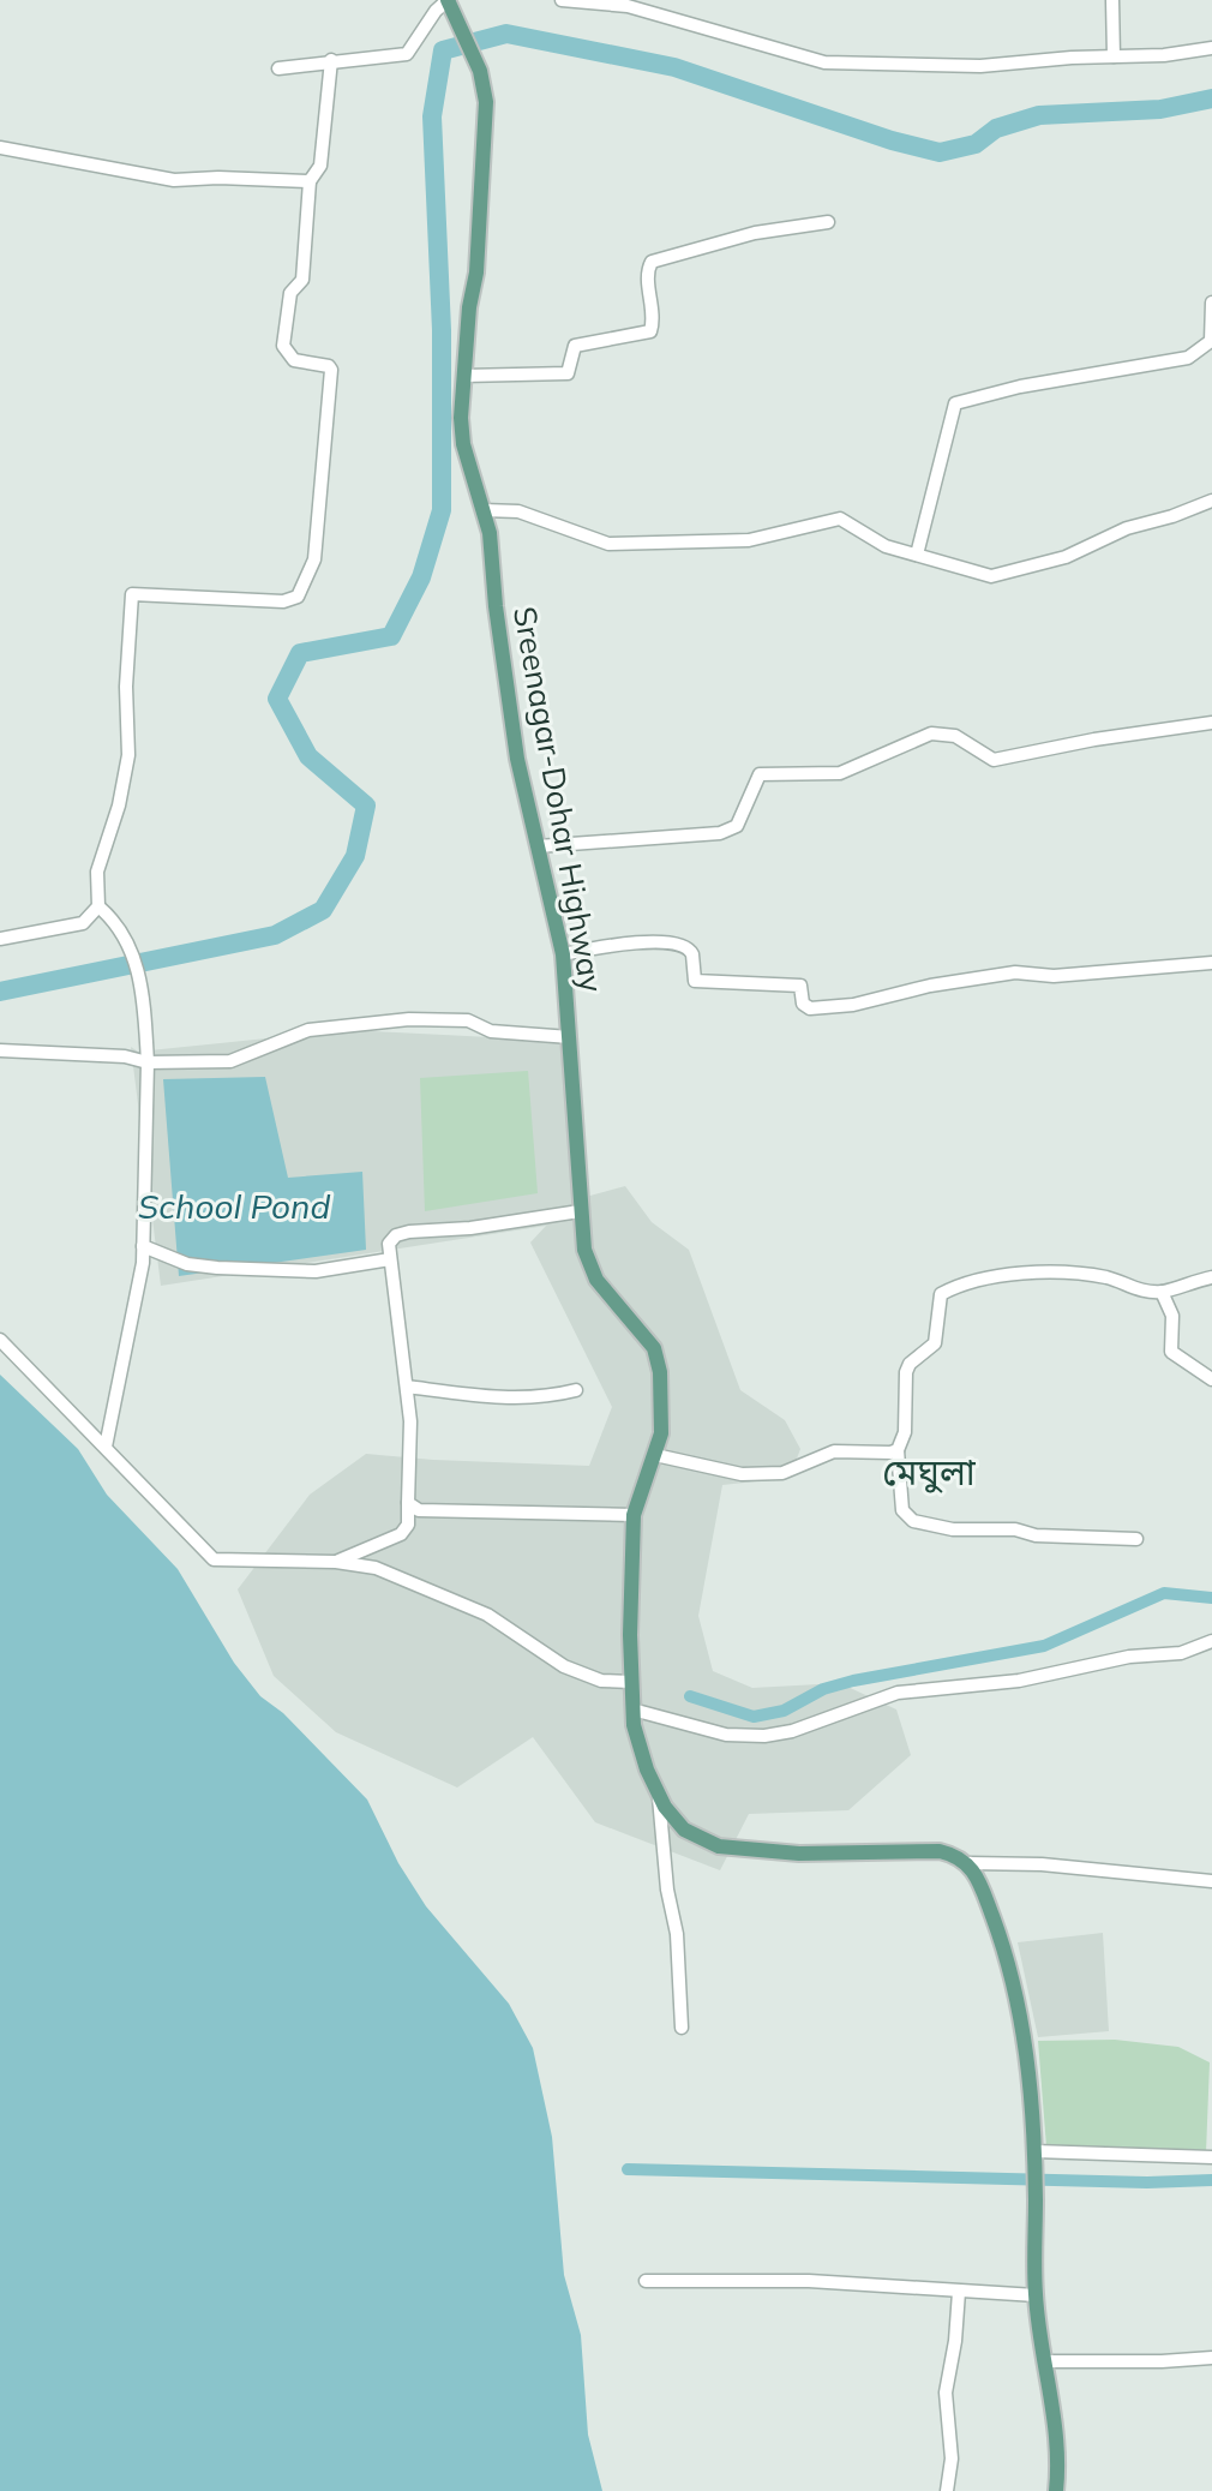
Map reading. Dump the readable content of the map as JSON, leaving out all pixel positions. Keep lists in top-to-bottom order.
{
  "streets": {
    "main road": ["Sreenagar-Dohar Highway"]
  },
  "districts": ["মেঘুলা"],
  "water": ["School Pond"]
}
